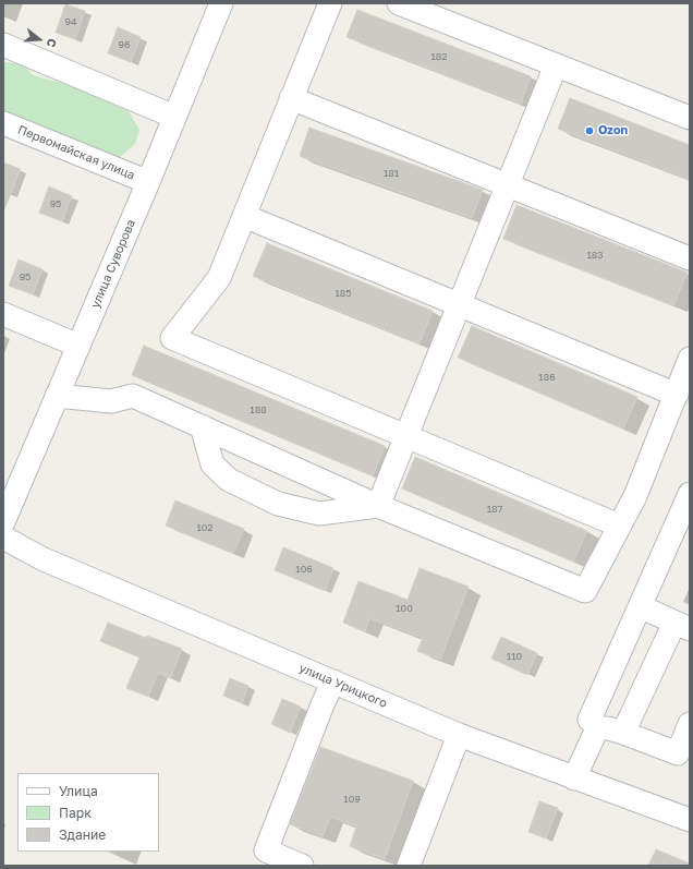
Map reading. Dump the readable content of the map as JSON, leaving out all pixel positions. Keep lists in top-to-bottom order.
{
  "streets": {
    "street": ["Первомайская улица", "улица Суворова", "улица Урицкого"]
  },
  "crossings": [
    ["Первомайская улица", "улица Суворова"]
  ],
  "places": ["Ozon"],
  "house_numbers": [
    "94",
    "96",
    "182",
    "181",
    "95",
    "183",
    "95",
    "185",
    "186",
    "188",
    "187",
    "102",
    "106",
    "100",
    "110",
    "109"
  ],
  "legend": ["Улица", "Парк", "Здание"],
  "north": "right"
}
